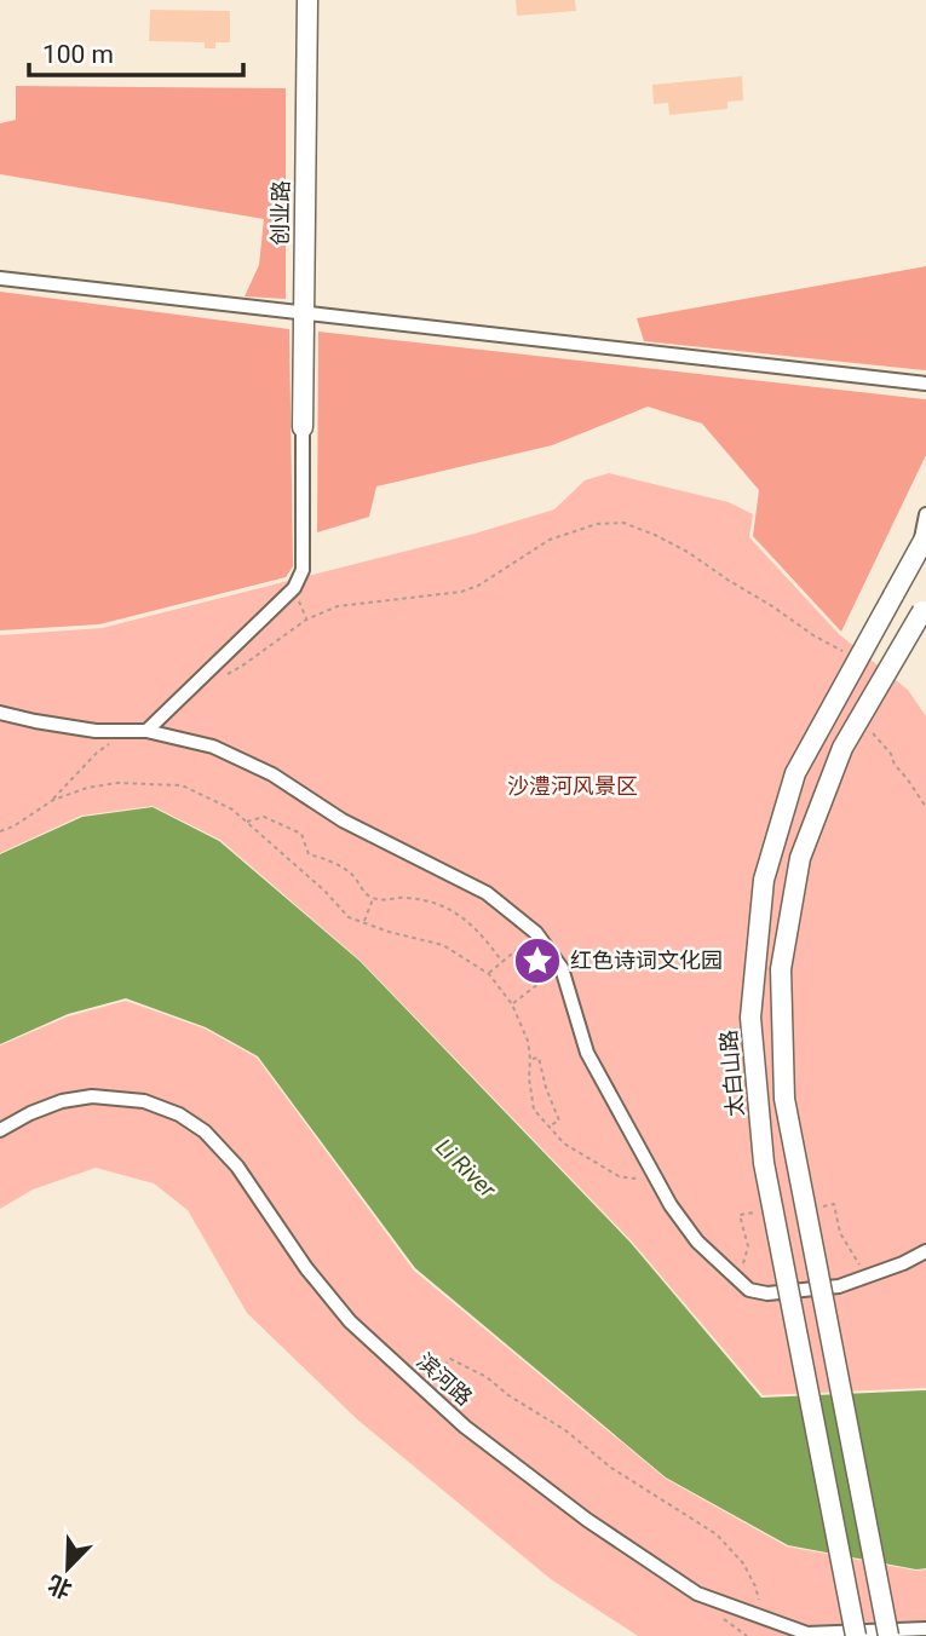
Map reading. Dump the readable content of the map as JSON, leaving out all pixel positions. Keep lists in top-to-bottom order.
{
  "streets": {
    "main road": ["创业路", "太白山路"],
    "street": ["滨河路"]
  },
  "water": ["Li River"],
  "parks": ["沙澧河风景区"],
  "places": {
    "place": ["红色诗词文化园"]
  },
  "scale_bar": "100 m",
  "north": "bottom left"
}
